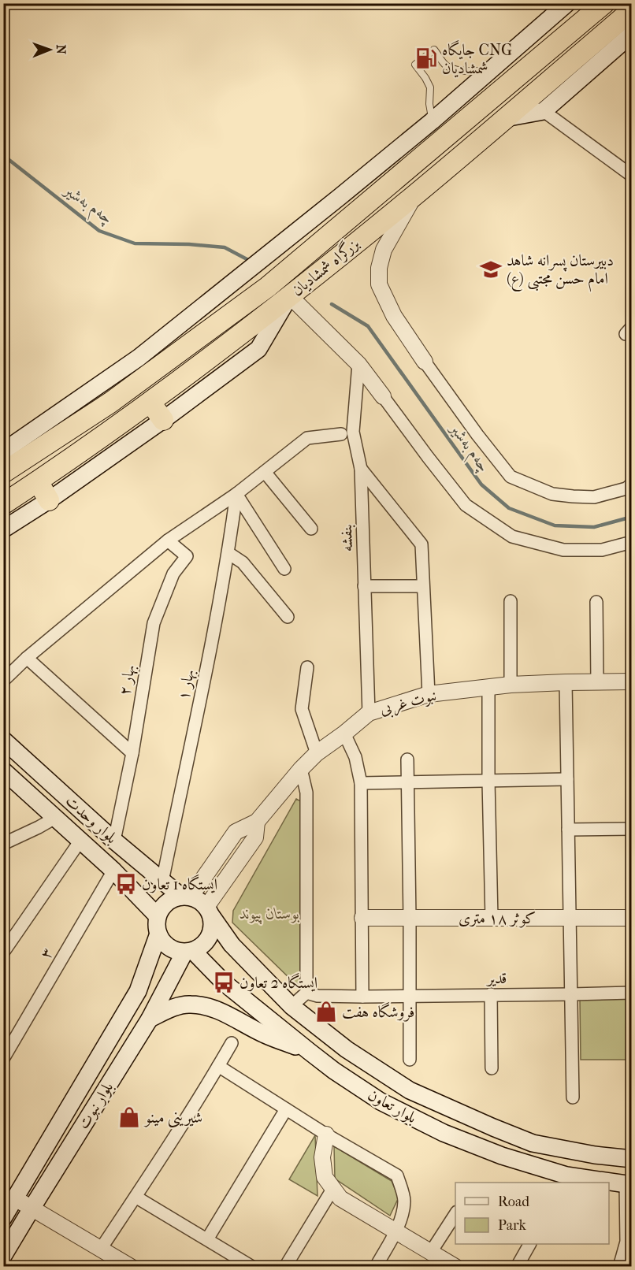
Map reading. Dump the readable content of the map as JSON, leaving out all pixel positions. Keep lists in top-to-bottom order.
{
  "streets": {
    "highway": ["بزرگراه شمشادیان"],
    "main road": ["بلوار وحدت", "بلوار نبوت", "بلوار تعاون"],
    "street": [
      "بنفشه",
      "بهار ۲",
      "بهار ۱",
      "نبوت غربی",
      "کوثر ۱۸ متری",
      "۳",
      "قدیر"
    ]
  },
  "crossings": [
    ["بنفشه", "نبوت غربی"],
    ["بهار ۲", "بلوار وحدت"],
    ["بهار ۱", "بلوار وحدت"],
    ["نبوت غربی", "بلوار وحدت"],
    ["نبوت غربی", "بلوار نبوت"],
    ["نبوت غربی", "بلوار تعاون"],
    ["بلوار وحدت", "۳"],
    ["بلوار وحدت", "بلوار نبوت"],
    ["بلوار وحدت", "بلوار تعاون"],
    ["بلوار نبوت", "بلوار تعاون"]
  ],
  "water": ["چەم بەشیر"],
  "parks": ["بوستان پیوند"],
  "places": {
    "fuel station": ["جایگاه CNG شمشادیان"],
    "school or university": ["دبیرستان پسرانه شاهد امام حسن مجتبی (ع)"],
    "bus stop": ["ایستگاه 1 تعاون", "ایستگاه 2 تعاون"],
    "shop": ["فروشگاه هفت", "شیرینی مینو"]
  },
  "legend": ["Road", "Park"],
  "north": "right"
}
